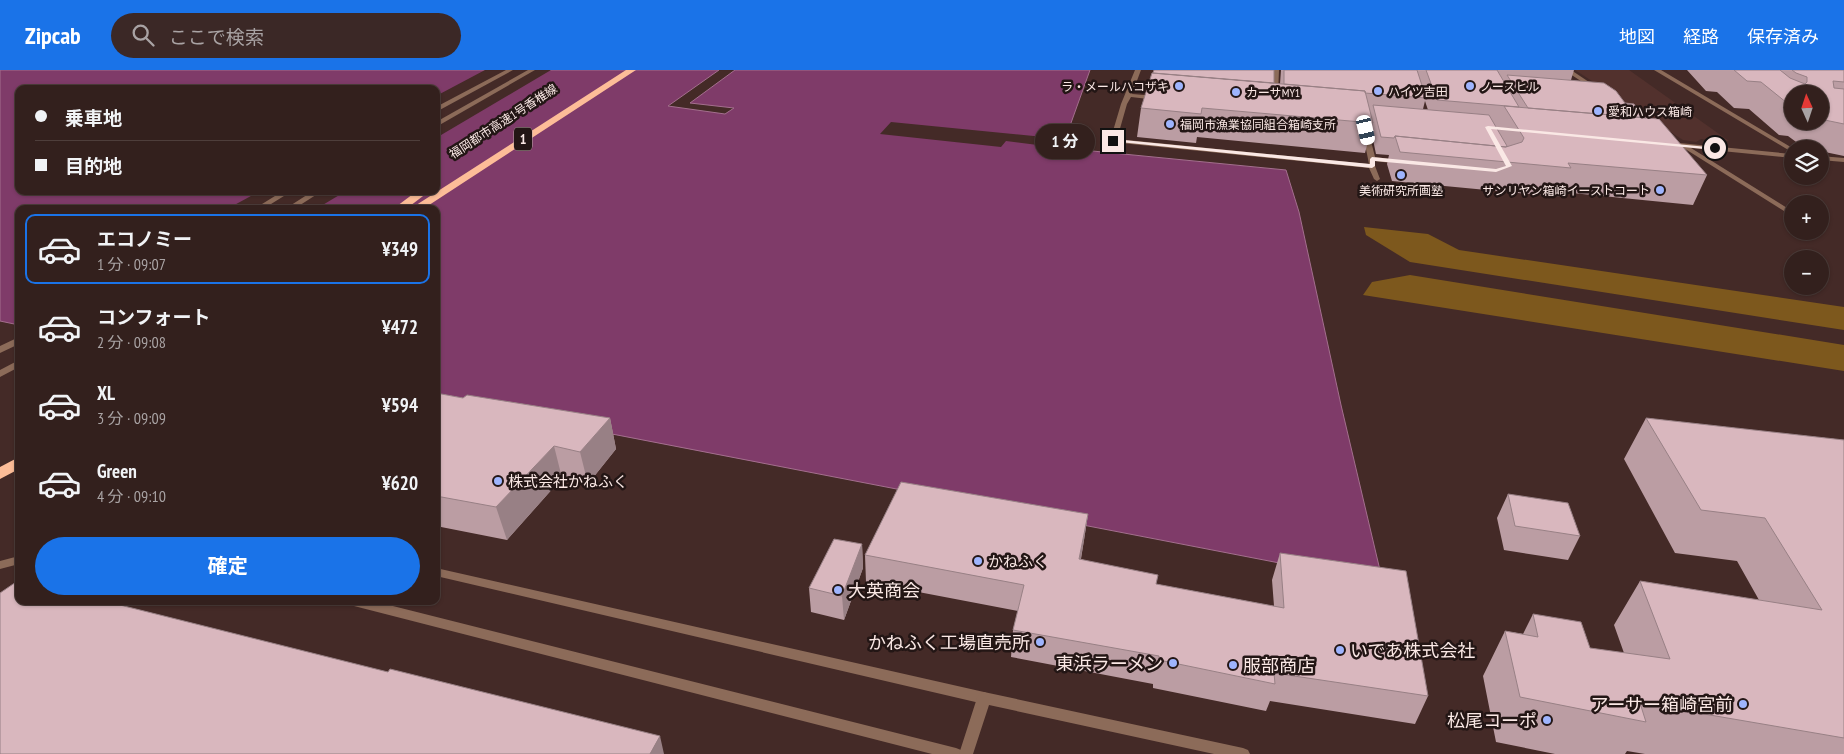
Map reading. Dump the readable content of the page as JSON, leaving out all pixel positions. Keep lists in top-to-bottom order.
{
  "streets": {
    "highway": ["福岡都市高速1号香椎線", "1"]
  },
  "places": [
    "ラ・メールハコザキ",
    "ノースヒル",
    "ハイツ吉田",
    "カーサMY1",
    "愛和ハウス箱崎",
    "福岡市漁業協同組合箱崎支所",
    "美術研究所画塾",
    "サンリヤン箱崎イーストコート",
    "株式会社かねふく",
    "かねふく",
    "大英商会",
    "かねふく工場直売所",
    "いであ株式会社",
    "東浜ラーメン",
    "服部商店",
    "アーサー箱崎宮前",
    "松尾コーポ"
  ],
  "north": "top",
  "page": {
    "header": "Zipcab",
    "search": "ここで検索",
    "nav": ["地図", "経路", "保存済み"],
    "map_buttons": ["+", "−"],
    "banner": ["乗車地", "目的地"],
    "bubble": "1 分",
    "list": [
      {
        "name": "エコノミー",
        "note": "1 分 · 09:07",
        "value": "¥349"
      },
      {
        "name": "コンフォート",
        "note": "2 分 · 09:08",
        "value": "¥472"
      },
      {
        "name": "XL",
        "note": "3 分 · 09:09",
        "value": "¥594"
      },
      {
        "name": "Green",
        "note": "4 分 · 09:10",
        "value": "¥620"
      }
    ],
    "buttons": "確定"
  }
}
